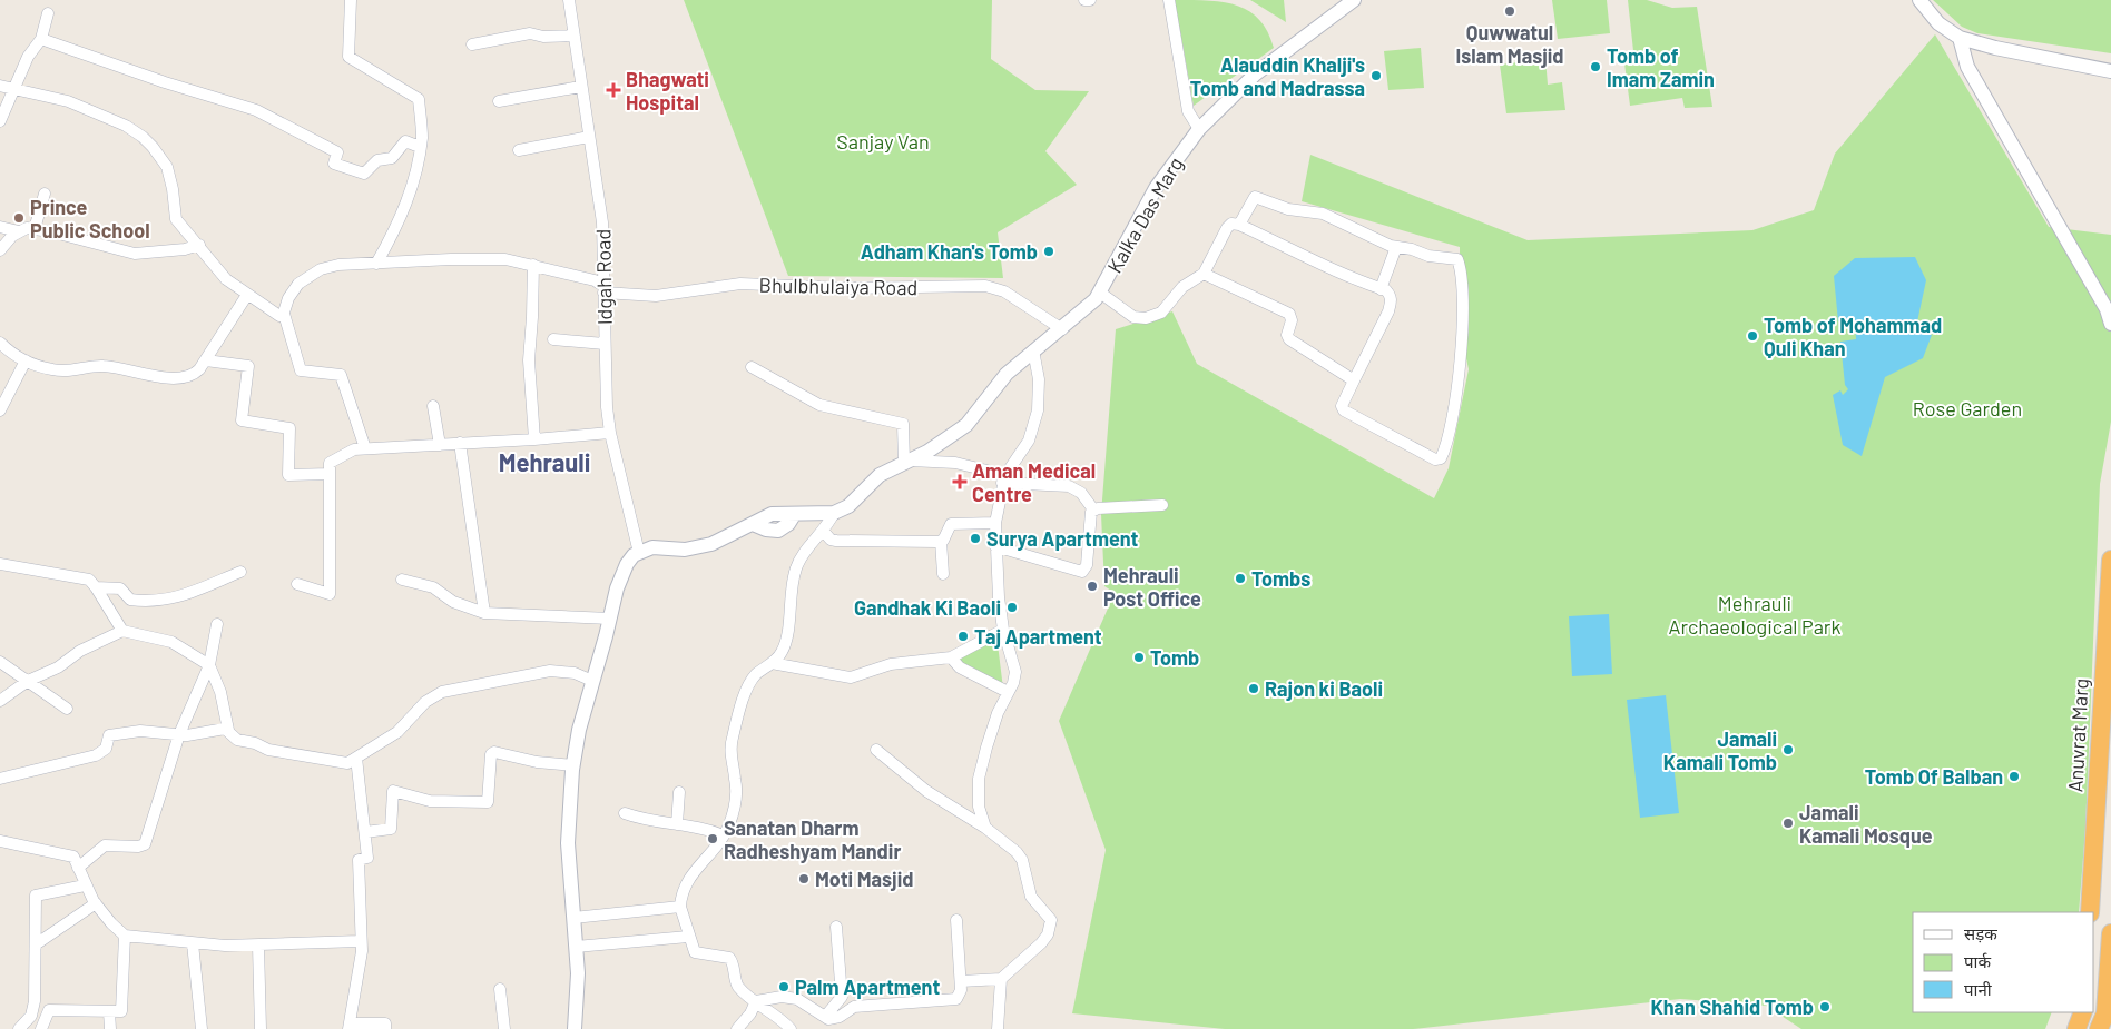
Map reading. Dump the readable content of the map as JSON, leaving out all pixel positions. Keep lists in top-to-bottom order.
{
  "streets": {
    "highway": ["Anuvrat Marg"],
    "street": ["Kalka Das Marg", "Idgah Road", "Bhulbhulaiya Road"]
  },
  "crossings": [
    ["Idgah Road", "Bhulbhulaiya Road"]
  ],
  "districts": ["Mehrauli"],
  "parks": ["Sanjay Van", "Rose Garden", "Mehrauli Archaeological Park"],
  "places": {
    "other": [
      "Quwwatul Islam Masjid",
      "Tomb of Imam Zamin",
      "Alauddin Khalji's Tomb and Madrassa",
      "Prince Public School",
      "Adham Khan's Tomb",
      "Tomb of Mohammad Quli Khan",
      "Surya Apartment",
      "Tombs",
      "Mehrauli Post Office",
      "Gandhak Ki Baoli",
      "Taj Apartment",
      "Tomb",
      "Rajon ki Baoli",
      "Jamali Kamali Tomb",
      "Tomb Of Balban",
      "Jamali Kamali Mosque",
      "Sanatan Dharm Radheshyam Mandir",
      "Moti Masjid",
      "Palm Apartment",
      "Khan Shahid Tomb"
    ],
    "health": ["Bhagwati Hospital", "Aman Medical Centre"]
  },
  "legend": ["सड़क", "पार्क", "पानी"]
}
